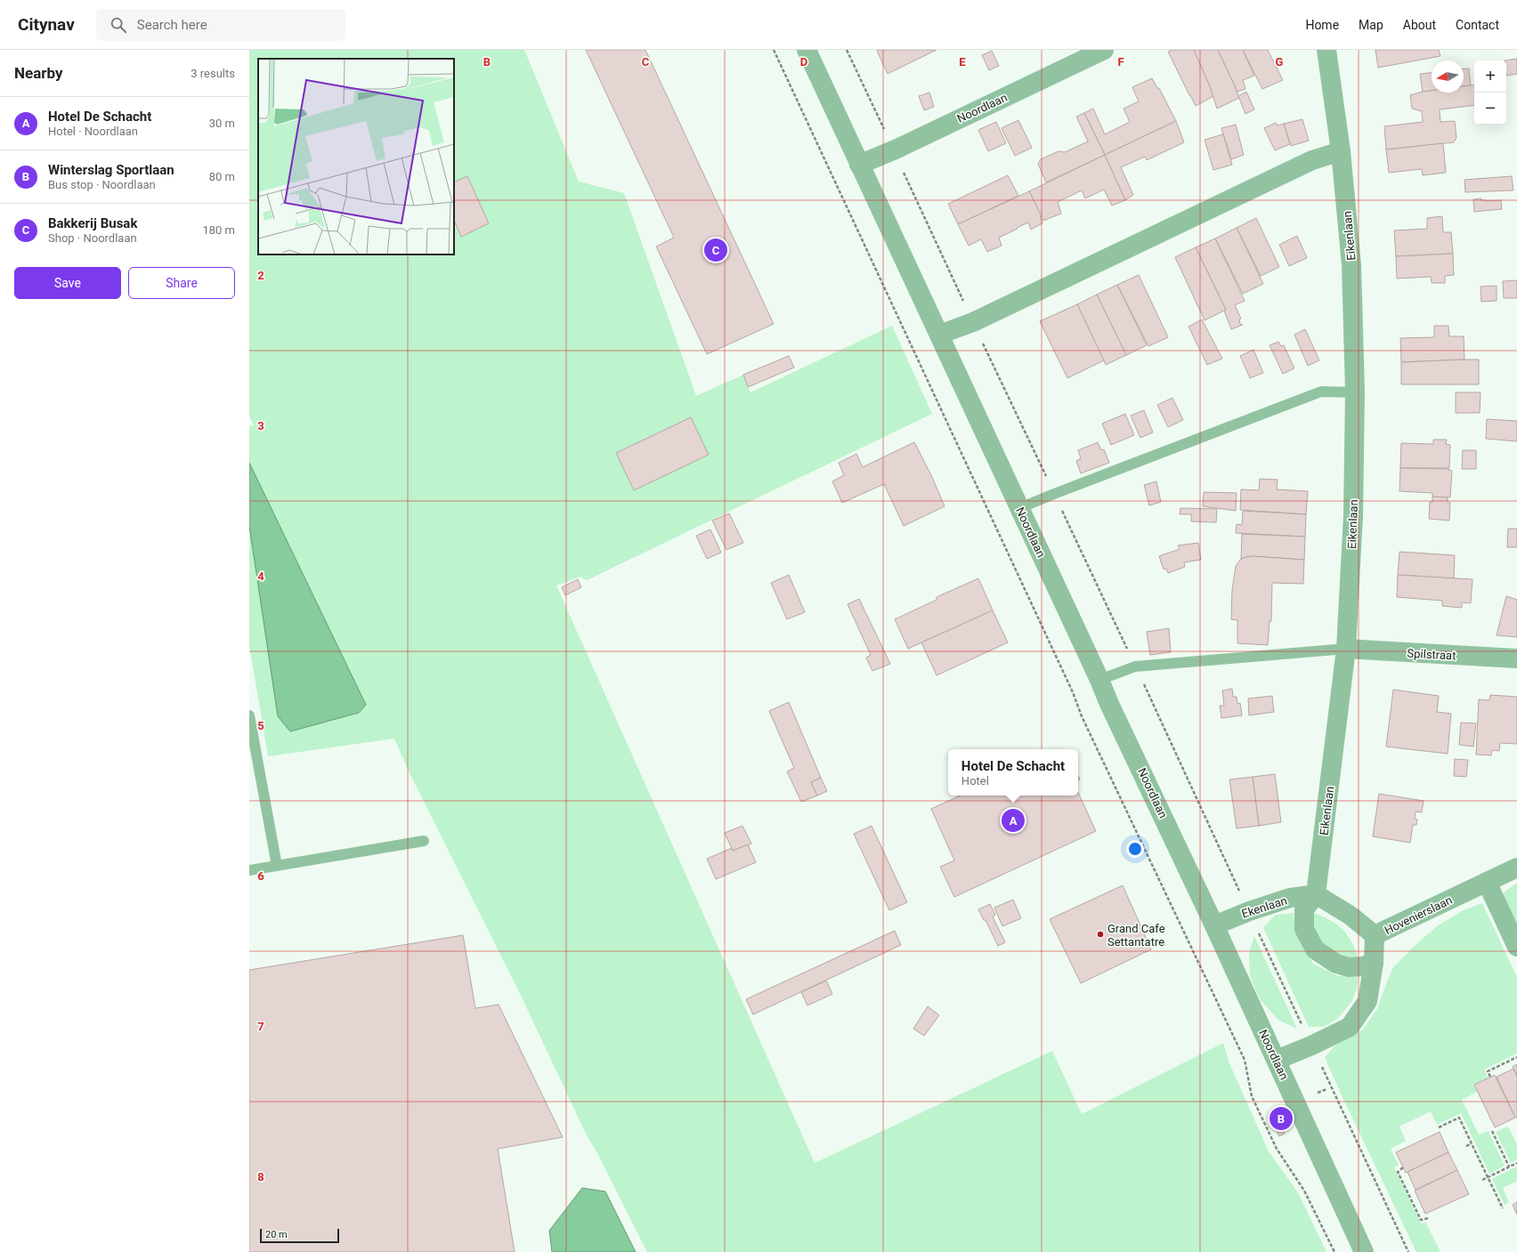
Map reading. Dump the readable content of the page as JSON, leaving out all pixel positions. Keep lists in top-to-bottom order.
{
  "streets": {
    "street": [
      "Noordlaan",
      "Eikenlaan",
      "Spilstraat",
      "Ekenlaan",
      "Hovenierslaan"
    ]
  },
  "crossings": [
    ["Noordlaan", "Ekenlaan"],
    ["Noordlaan", "Hovenierslaan"],
    ["Eikenlaan", "Spilstraat"],
    ["Eikenlaan", "Ekenlaan"]
  ],
  "places": ["Grand Cafe Settantatre"],
  "scale_bar": "20 m",
  "north": "left",
  "page": {
    "header": "Citynav",
    "search": "Search here",
    "nav": [
      "Home",
      "Map",
      "About",
      "Contact"
    ],
    "heading": ["Nearby", "3 results"],
    "map_buttons": ["+", "−"],
    "list": [
      {
        "mark": "A",
        "name": "Hotel De Schacht",
        "note": "Hotel · Noordlaan",
        "value": "30 m"
      },
      {
        "mark": "B",
        "name": "Winterslag Sportlaan",
        "note": "Bus stop · Noordlaan",
        "value": "80 m"
      },
      {
        "mark": "C",
        "name": "Bakkerij Busak",
        "note": "Shop · Noordlaan",
        "value": "180 m"
      }
    ],
    "pins": ["C", "A", "B"],
    "buttons": ["Save", "Share"],
    "popup": ["Hotel De Schacht", "Hotel"],
    "scale": "20 m"
  },
  "grid": {
    "columns": [
      "B",
      "C",
      "D",
      "E",
      "F",
      "G"
    ],
    "rows": [
      "2",
      "3",
      "4",
      "5",
      "6",
      "7",
      "8"
    ]
  }
}
